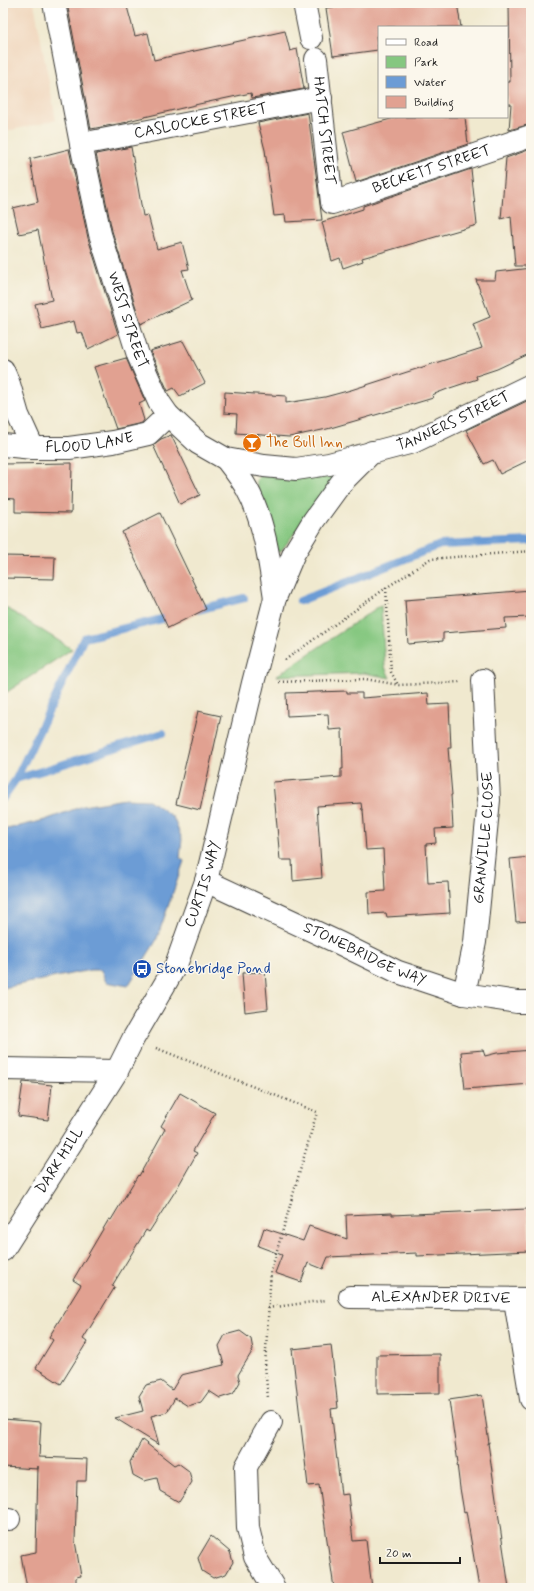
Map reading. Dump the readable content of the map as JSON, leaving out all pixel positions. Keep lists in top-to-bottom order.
{
  "streets": {
    "street": [
      "CASLOCKE STREET",
      "HATCH STREET",
      "BECKETT STREET",
      "WEST STREET",
      "TANNERS STREET",
      "FLOOD LANE",
      "GRANVILLE CLOSE",
      "CURTIS WAY",
      "STONEBRIDGE WAY",
      "DARK HILL",
      "ALEXANDER DRIVE"
    ]
  },
  "crossings": [
    ["CASLOCKE STREET", "HATCH STREET"],
    ["CASLOCKE STREET", "WEST STREET"],
    ["HATCH STREET", "BECKETT STREET"],
    ["WEST STREET", "TANNERS STREET"],
    ["WEST STREET", "FLOOD LANE"],
    ["GRANVILLE CLOSE", "STONEBRIDGE WAY"],
    ["CURTIS WAY", "STONEBRIDGE WAY"],
    ["CURTIS WAY", "DARK HILL"]
  ],
  "places": {
    "bar": ["The Bull Inn"],
    "bus stop": ["Stonebridge Pond"]
  },
  "legend": [
    "Road",
    "Park",
    "Water",
    "Building"
  ],
  "scale_bar": "20 m"
}
